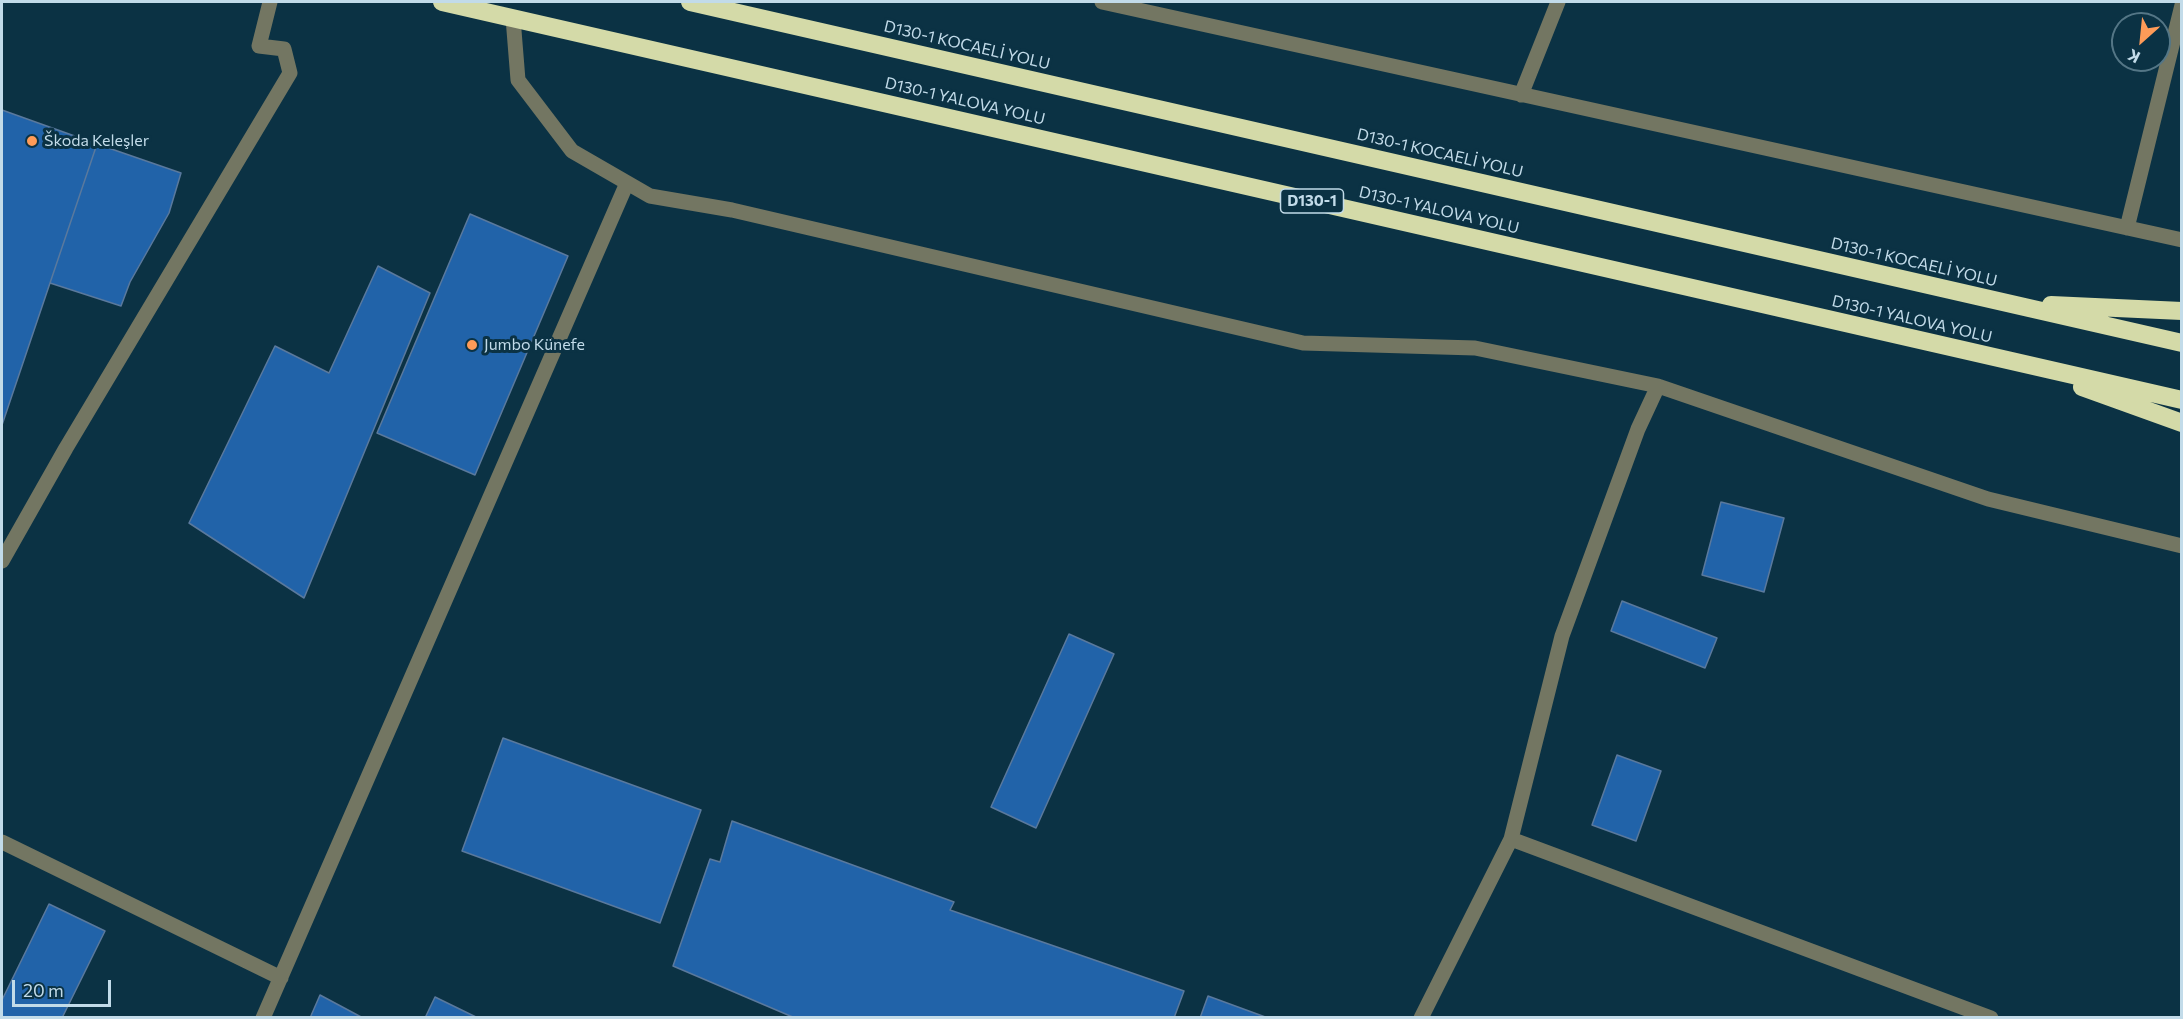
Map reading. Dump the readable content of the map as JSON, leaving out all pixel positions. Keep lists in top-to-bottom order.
{
  "streets": {
    "highway": ["D130-1 KOCAELİ YOLU", "D130-1 YALOVA YOLU", "D130-1"]
  },
  "places": ["Škoda Keleşler", "Jumbo Künefe"],
  "scale_bar": "20 m",
  "north": "bottom left"
}
